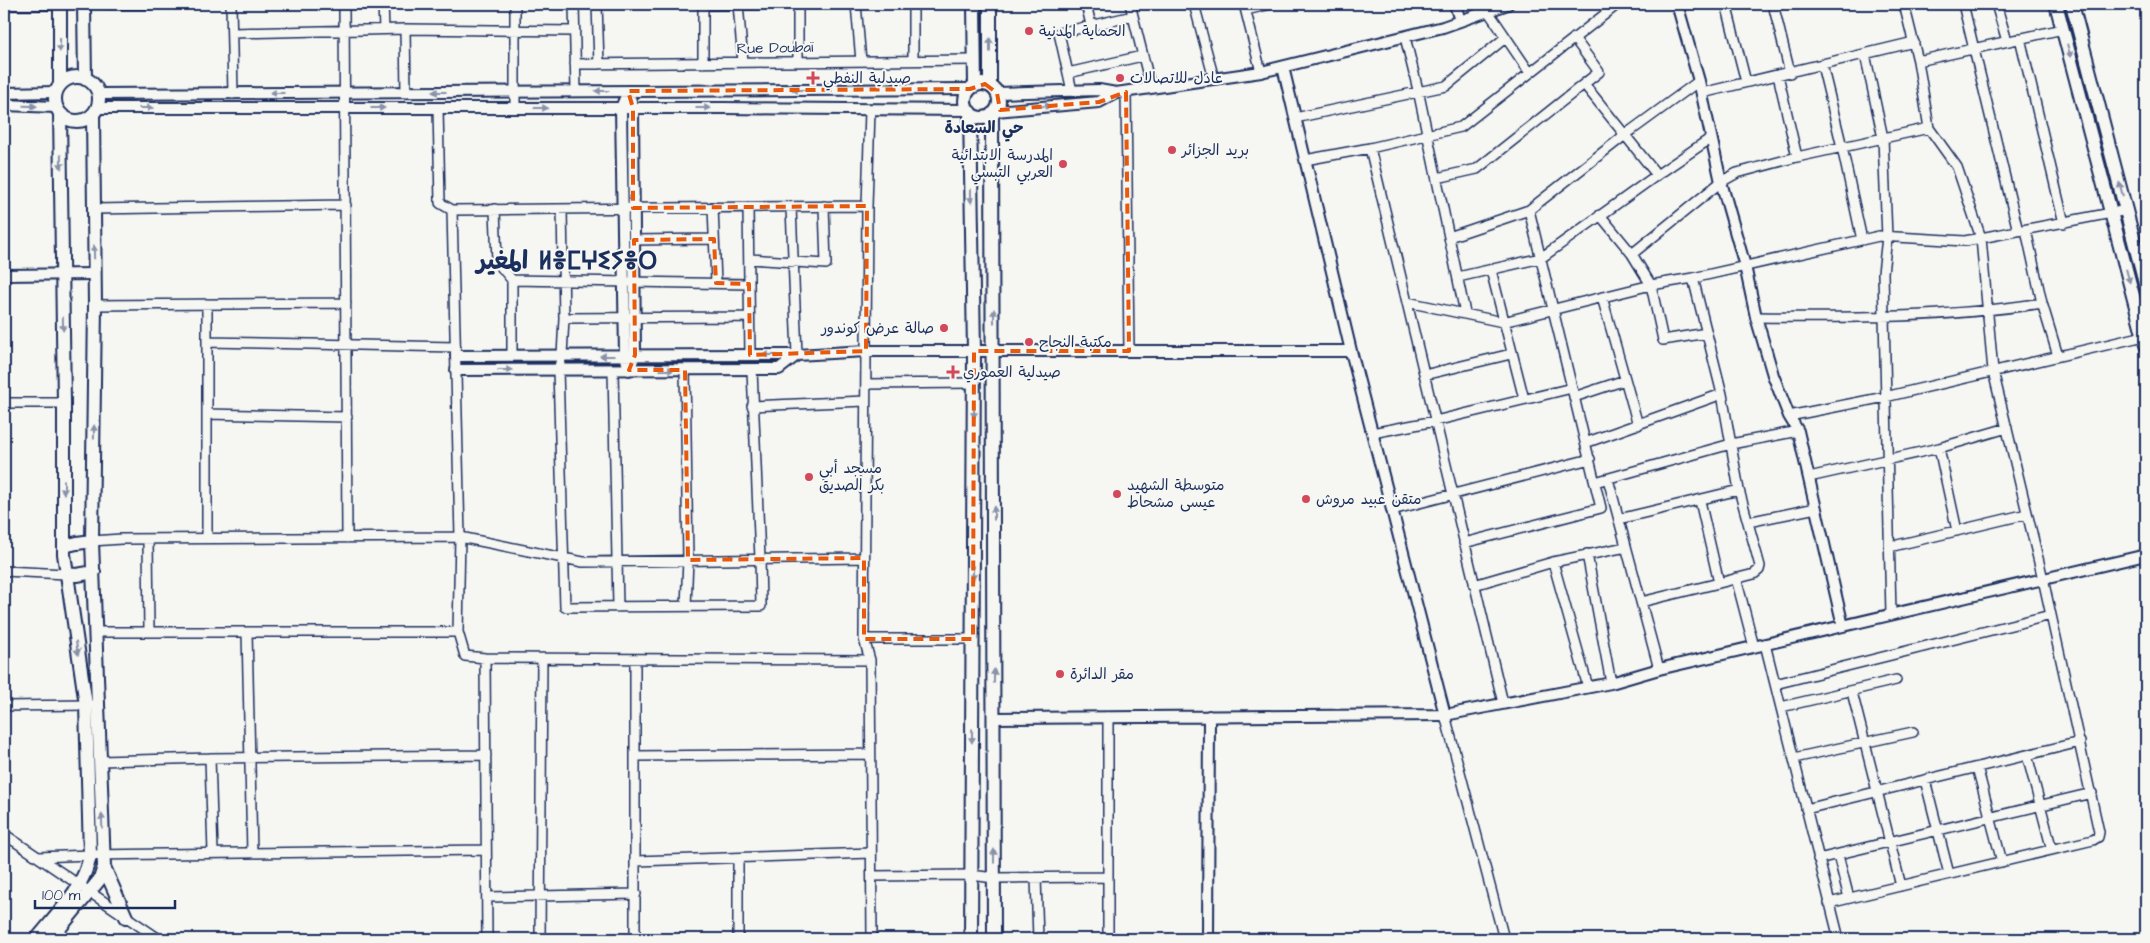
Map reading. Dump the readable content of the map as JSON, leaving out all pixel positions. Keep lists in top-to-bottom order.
{
  "streets": {
    "street": ["Rue Doubaï"]
  },
  "districts": ["حي السعادة", "المغير ⵍⴻⵎⵖⵉⵢⴻⵔ"],
  "places": {
    "other": [
      "الحماية المدنية",
      "عادل للاتصالات",
      "بريد الجزائر",
      "المدرسة الابتدائية العربي التبسي",
      "صالة عرض كوندور",
      "مكتبة النجاح",
      "مسجد أبي بكر الصديق",
      "متوسطة الشهيد عيسى مشحاط",
      "متقن عبيد مروش",
      "مقر الدائرة"
    ],
    "health": ["صيدلية النفطي", "صيدلية العموري"]
  },
  "scale_bar": "100 m"
}
